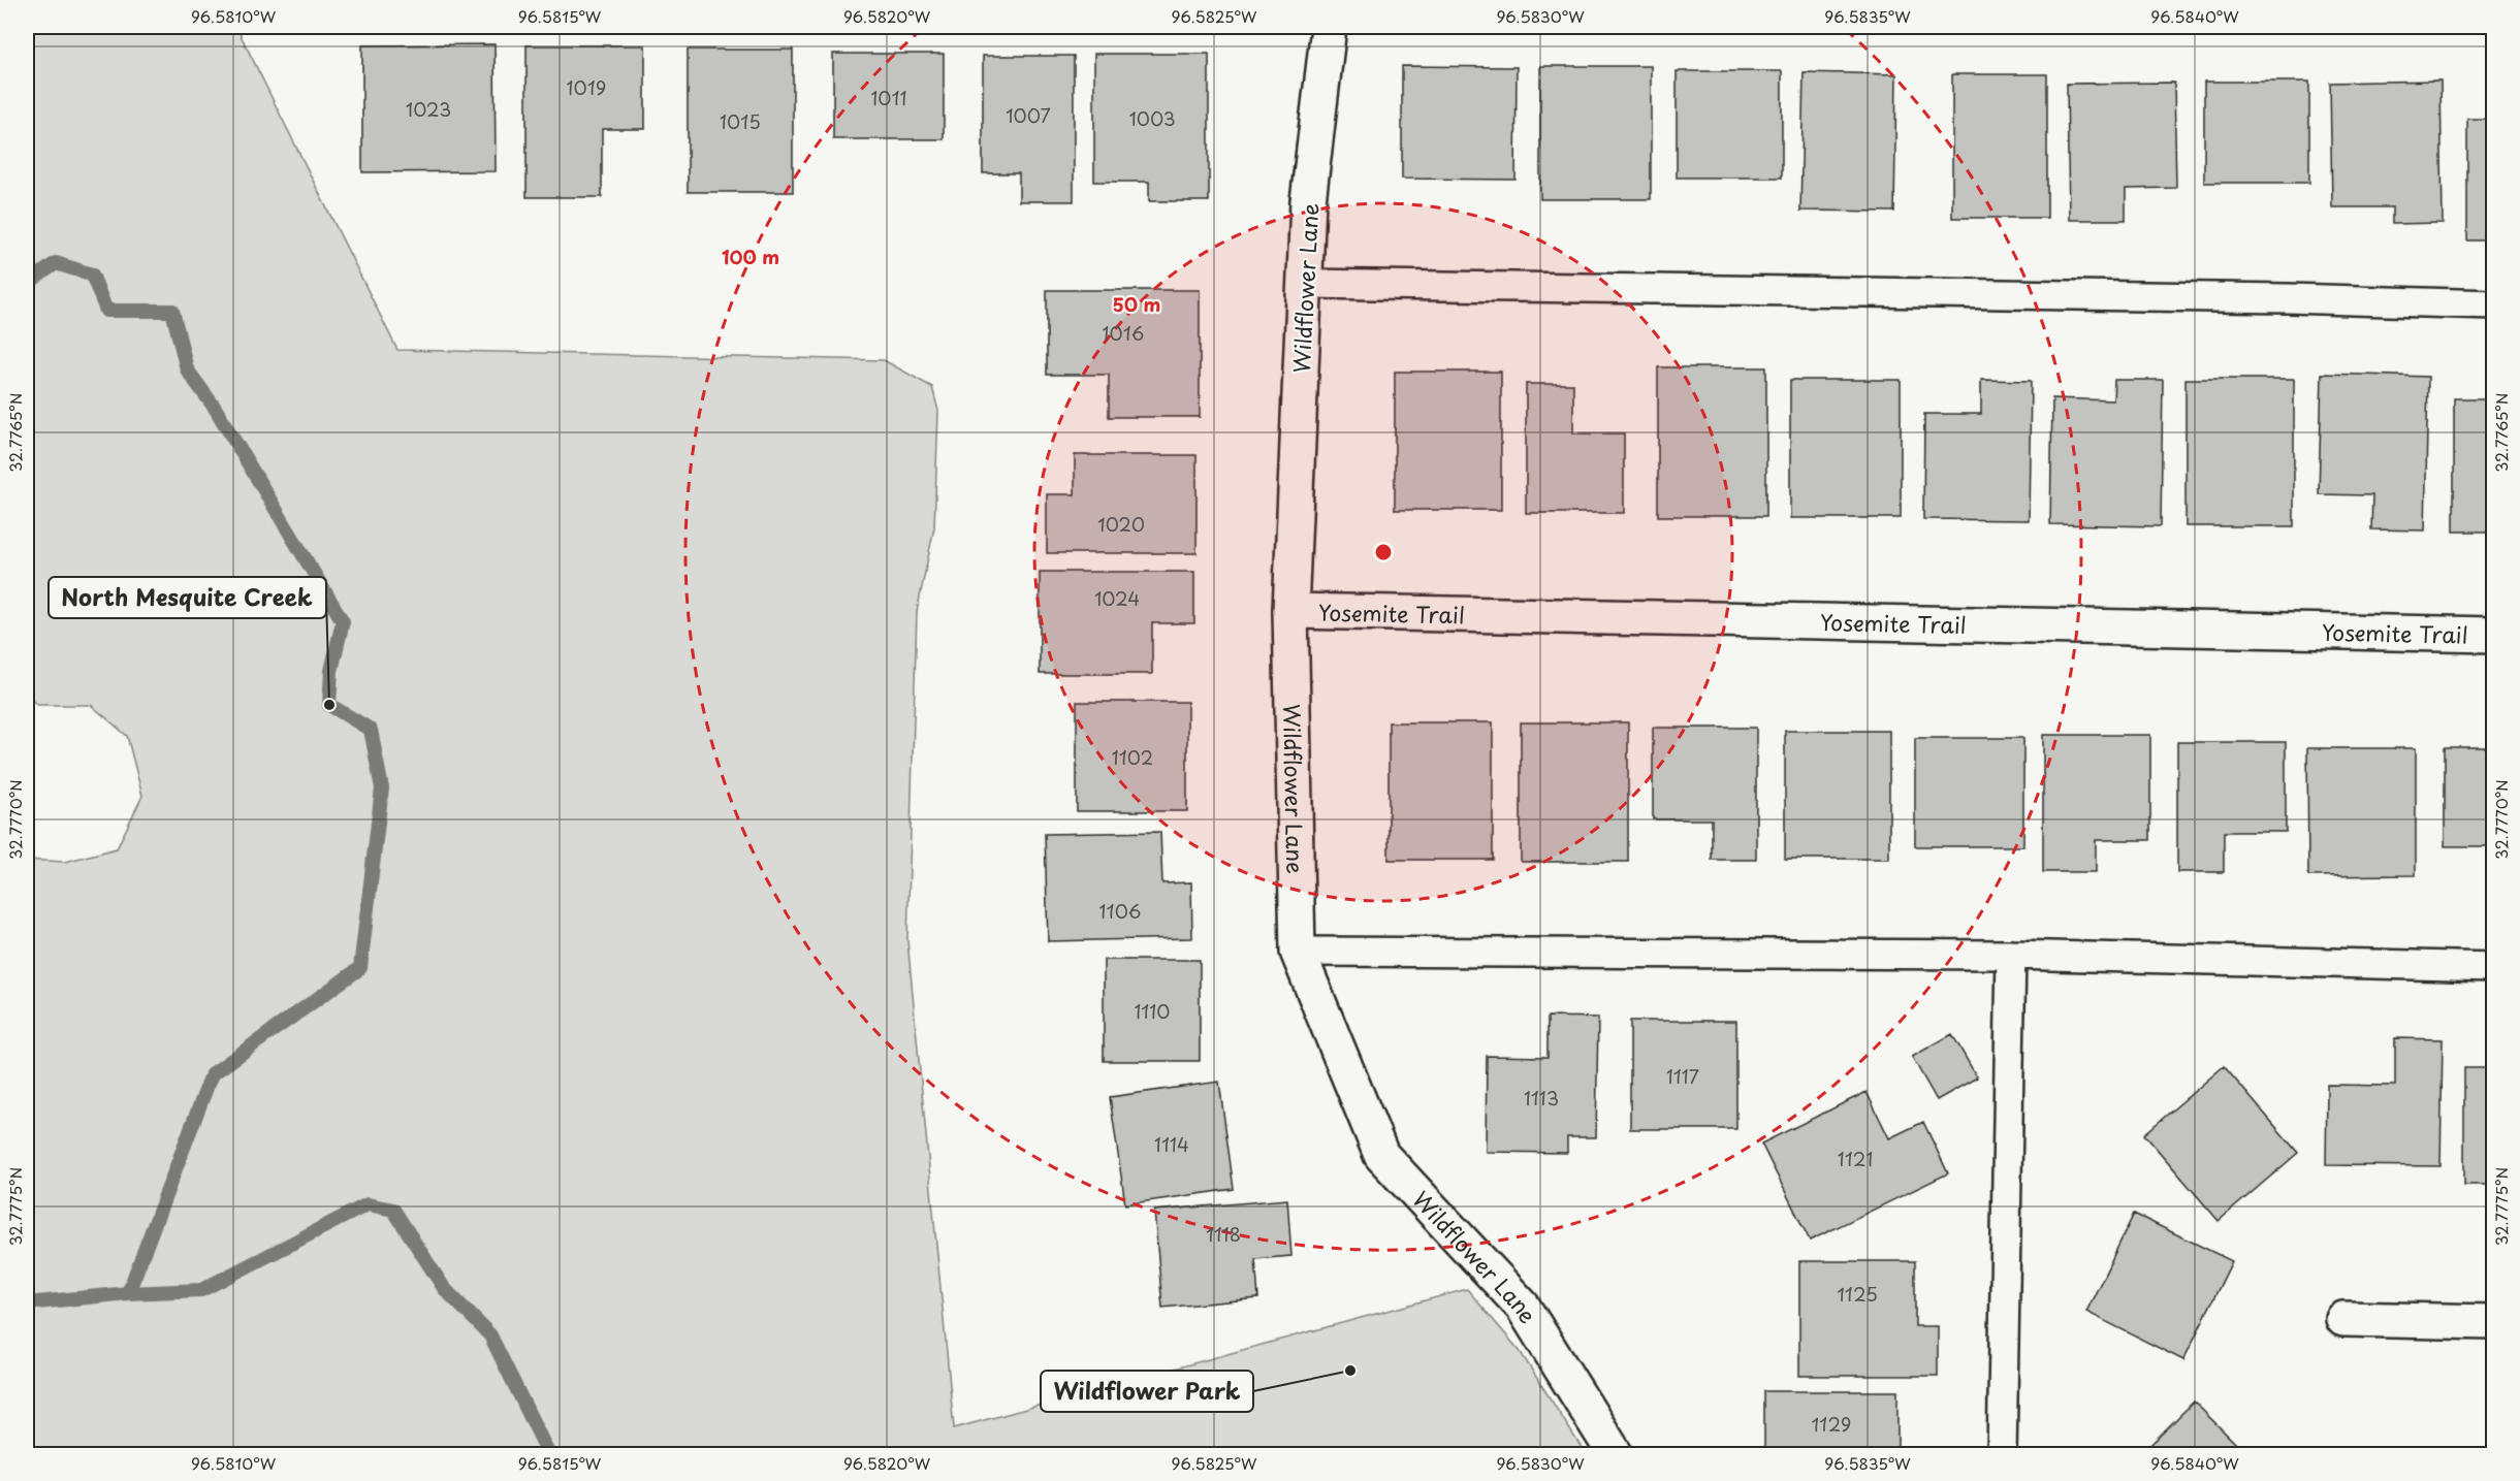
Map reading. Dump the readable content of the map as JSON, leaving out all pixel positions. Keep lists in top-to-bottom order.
{
  "streets": {
    "street": ["Wildflower Lane", "Yosemite Trail"]
  },
  "crossings": [
    ["Wildflower Lane", "Yosemite Trail"]
  ],
  "places": ["North Mesquite Creek", "Wildflower Park"],
  "house_numbers": [
    "1019",
    "1011",
    "1023",
    "1007",
    "1003",
    "1015",
    "1016",
    "1020",
    "1024",
    "1102",
    "1106",
    "1110",
    "1117",
    "1113",
    "1114",
    "1121",
    "1118",
    "1125",
    "1129"
  ],
  "coordinates": [
    "96.5810°W",
    "96.5815°W",
    "96.5820°W",
    "96.5825°W",
    "96.5830°W",
    "96.5835°W",
    "96.5840°W",
    "32.7765°N",
    "32.7770°N",
    "32.7775°N"
  ],
  "rings": ["100 m", "50 m"]
}
